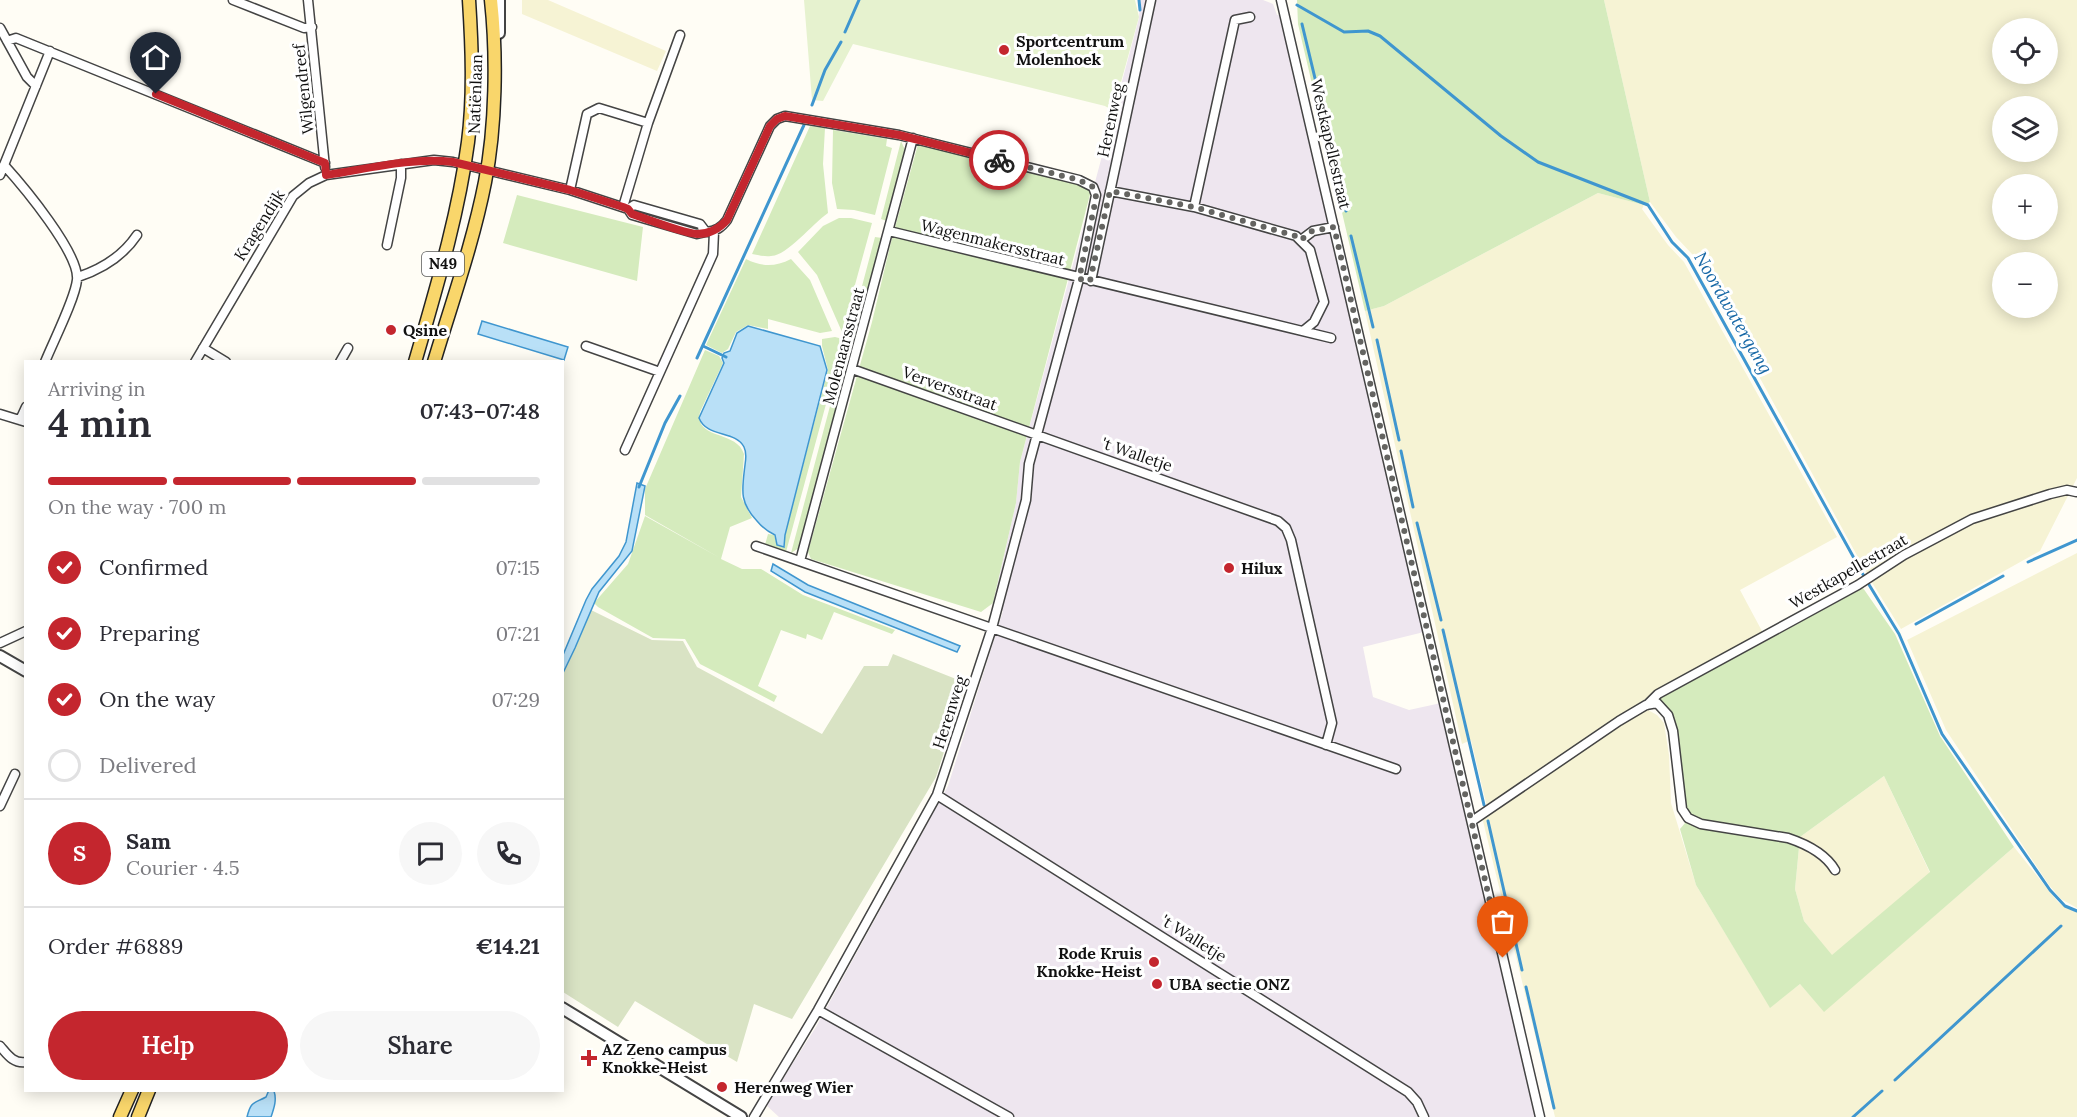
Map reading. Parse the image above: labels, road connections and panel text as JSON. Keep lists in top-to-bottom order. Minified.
{"streets":{"main road":["Natiënlaan","N49"],"street":["Wilgendreef","Herenweg","Westkapellestraat","Kragendijk","Wagenmakersstraat","Molenaarsstraat","Verversstraat","'t Walletje"]},"crossings":[["Wilgendreef","Kragendijk"],["Natiënlaan","Kragendijk"],["Herenweg","Wagenmakersstraat"],["Herenweg","Molenaarsstraat"],["Herenweg","Verversstraat"],["Herenweg","'t Walletje"],["Wagenmakersstraat","Molenaarsstraat"],["Molenaarsstraat","Verversstraat"],["Verversstraat","'t Walletje"]],"water":["Noordwatergang"],"places":{"other":["Sportcentrum Molenhoek","Qsine","Hilux","Rode Kruis Knokke-Heist","UBA sectie ONZ","Herenweg Wier"],"health":["AZ Zeno campus Knokke-Heist"]},"page":{"map_buttons":["+","−"],"heading":["4 min","Arriving in","07:43–07:48"],"panel":["Sam","Courier · 4.5","Order #6889","€14.21"],"bar":"On the way · 700 m","list":[["Confirmed","07:15"],["Preparing","07:21"],["On the way","07:29"],"Delivered"],"round":"S","buttons":["Help","Share"]}}
